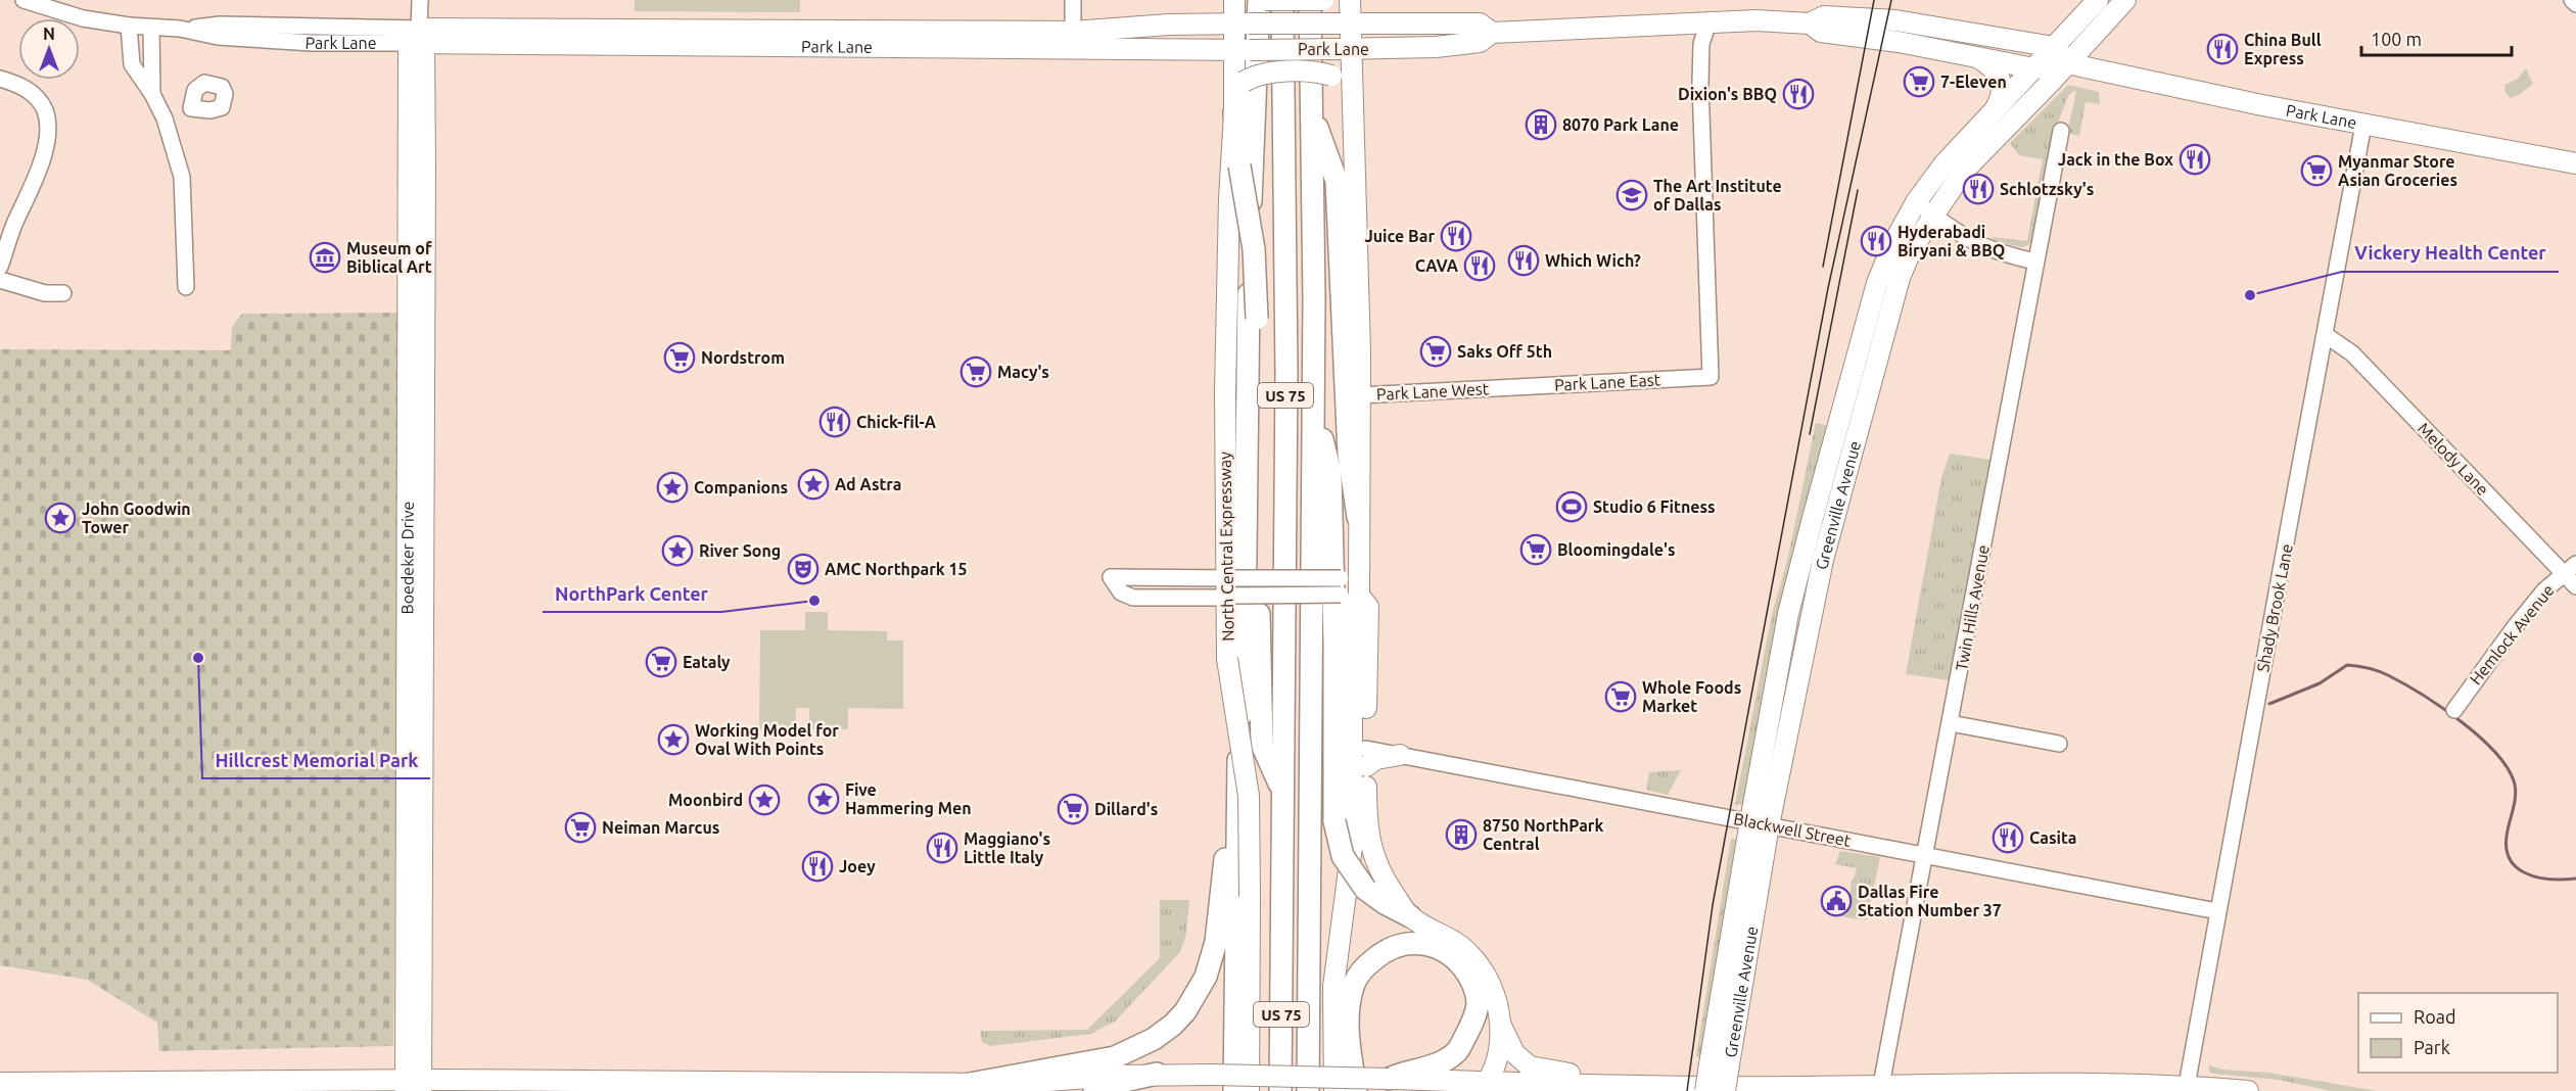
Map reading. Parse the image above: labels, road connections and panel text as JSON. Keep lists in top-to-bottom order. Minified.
{"streets":{"highway":["US 75"],"main road":["Park Lane","Greenville Avenue","North Central Expressway","Boedeker Drive"],"street":["Park Lane East","Park Lane West","Melody Lane","Twin Hills Avenue","Shady Brook Lane","Hemlock Avenue","Blackwell Street"]},"crossings":[["Park Lane","Park Lane East"],["Park Lane","Greenville Avenue"],["Park Lane","North Central Expressway"],["Park Lane","Boedeker Drive"],["Park Lane","Shady Brook Lane"],["Park Lane East","Park Lane West"],["Melody Lane","Shady Brook Lane"],["Melody Lane","Hemlock Avenue"],["Greenville Avenue","Blackwell Street"],["Twin Hills Avenue","Blackwell Street"],["Shady Brook Lane","Blackwell Street"]],"places":{"restaurant":["China Bull Express","Dixion's BBQ","Jack in the Box","Schlotzsky's","Juice Bar","Hyderabadi Biryani & BBQ","Which Wich?","CAVA","Chick-fil-A","Casita","Maggiano's Little Italy","Joey"],"supermarket":["7-Eleven","Myanmar Store Asian Groceries","Saks Off 5th","Nordstrom","Macy's","Bloomingdale's","Eataly","Whole Foods Market","Dillard's","Neiman Marcus"],"building":["8070 Park Lane","8750 NorthPark Central"],"school or university":["The Art Institute of Dallas"],"museum":["Museum of Biblical Art"],"other":["Vickery Health Center","NorthPark Center","Hillcrest Memorial Park"],"place":["Ad Astra","Companions","John Goodwin Tower","River Song","Working Model for Oval With Points","Five Hammering Men","Moonbird"],"sports":["Studio 6 Fitness"],"theatre":["AMC Northpark 15"],"public building":["Dallas Fire Station Number 37"]},"legend":["Road","Park"],"scale_bar":"100 m","north":"top"}
